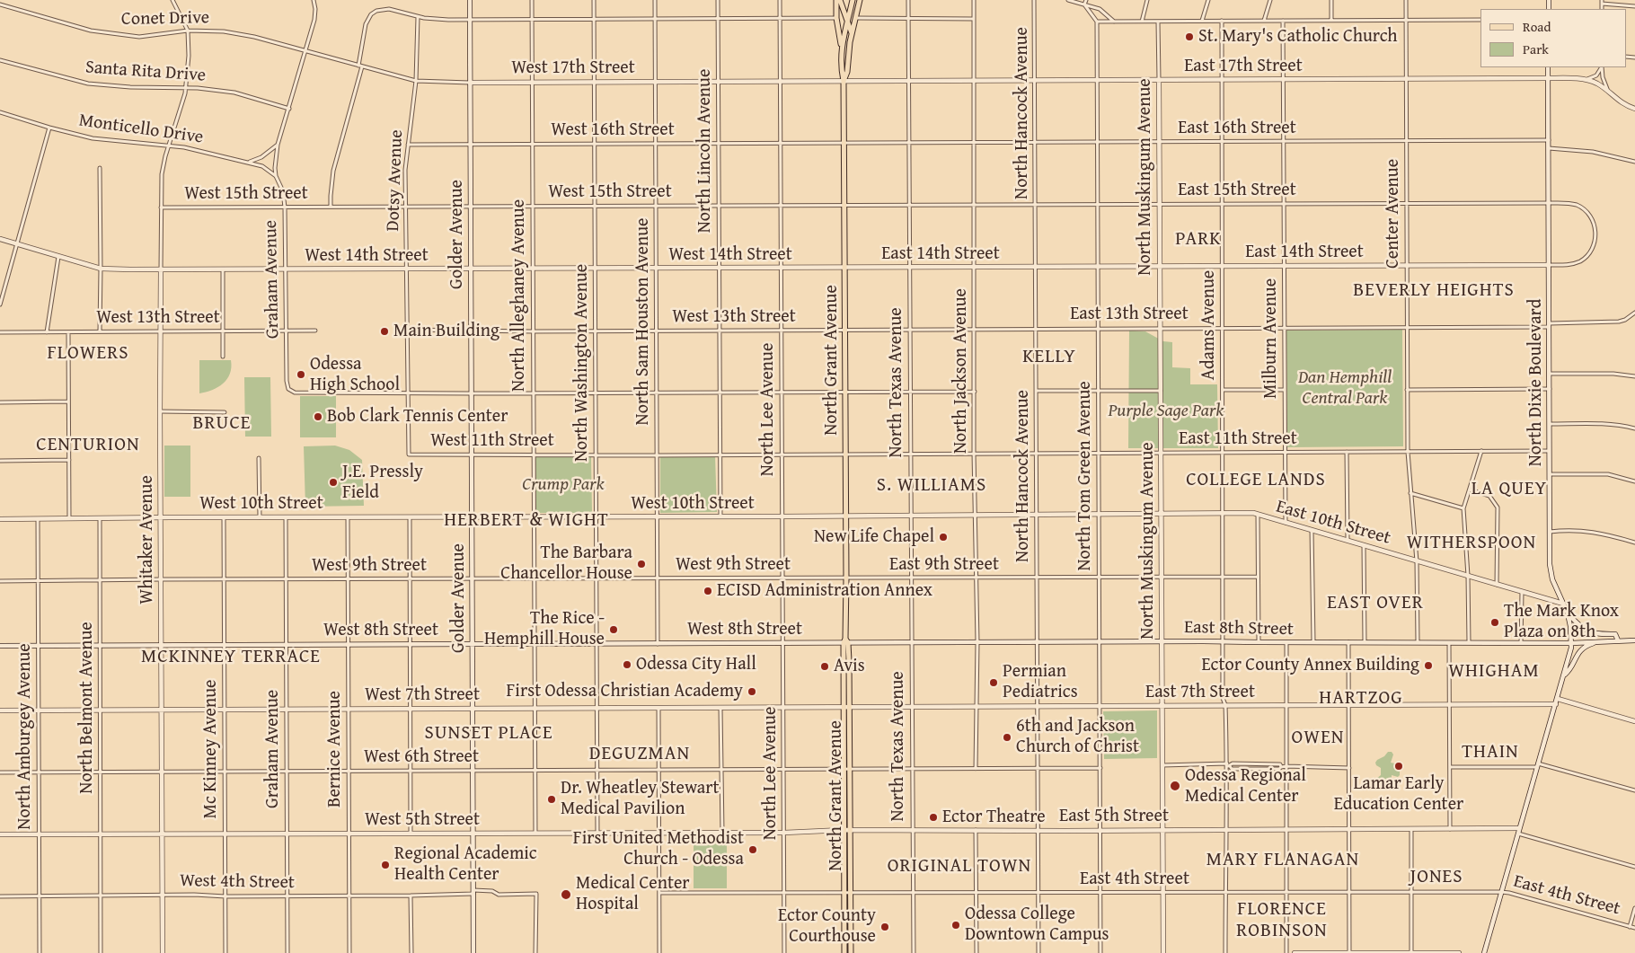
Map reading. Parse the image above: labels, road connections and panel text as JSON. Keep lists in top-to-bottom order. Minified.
{"streets":{"main road":["North Grant Avenue"],"street":["Conet Drive","East 17th Street","West 17th Street","Santa Rita Drive","North Hancock Avenue","East 16th Street","Monticello Drive","West 16th Street","North Lincoln Avenue","North Muskingum Avenue","Dotsy Avenue","East 15th Street","West 15th Street","Center Avenue","Golder Avenue","East 14th Street","West 14th Street","Graham Avenue","North Alleghaney Avenue","East 13th Street","West 13th Street","North Sam Houston Avenue","Adams Avenue","Milburn Avenue","North Washington Avenue","North Jackson Avenue","North Texas Avenue","North Dixie Boulevard","North Lee Avenue","East 11th Street","West 11th Street","North Tom Green Avenue","West 10th Street","East 10th Street","Whitaker Avenue","West 9th Street","East 9th Street","East 8th Street","West 8th Street","East 7th Street","West 7th Street","North Belmont Avenue","North Amburgey Avenue","Mc Kinney Avenue","Bernice Avenue","West 6th Street","East 5th Street","West 5th Street","East 4th Street","West 4th Street"]},"crossings":[["Conet Drive","West 17th Street"],["Conet Drive","Graham Avenue"],["Conet Drive","Whitaker Avenue"],["East 17th Street","West 17th Street"],["East 17th Street","North Hancock Avenue"],["East 17th Street","North Muskingum Avenue"],["East 17th Street","Center Avenue"],["East 17th Street","Adams Avenue"],["East 17th Street","Milburn Avenue"],["East 17th Street","North Grant Avenue"],["East 17th Street","North Jackson Avenue"],["East 17th Street","North Texas Avenue"],["East 17th Street","North Dixie Boulevard"],["East 17th Street","North Tom Green Avenue"],["West 17th Street","North Lincoln Avenue"],["West 17th Street","Dotsy Avenue"],["West 17th Street","Golder Avenue"],["West 17th Street","Graham Avenue"],["West 17th Street","North Alleghaney Avenue"],["West 17th Street","North Sam Houston Avenue"],["West 17th Street","North Grant Avenue"],["West 17th Street","North Washington Avenue"],["West 17th Street","North Lee Avenue"],["Santa Rita Drive","Graham Avenue"],["Santa Rita Drive","Whitaker Avenue"],["North Hancock Avenue","East 16th Street"],["North Hancock Avenue","East 15th Street"],["North Hancock Avenue","East 14th Street"],["North Hancock Avenue","East 13th Street"],["North Hancock Avenue","East 11th Street"],["North Hancock Avenue","East 10th Street"],["North Hancock Avenue","East 9th Street"],["North Hancock Avenue","East 8th Street"],["North Hancock Avenue","East 7th Street"],["North Hancock Avenue","West 6th Street"],["North Hancock Avenue","East 5th Street"],["North Hancock Avenue","East 4th Street"],["East 16th Street","West 16th Street"],["East 16th Street","North Muskingum Avenue"],["East 16th Street","Center Avenue"],["East 16th Street","Adams Avenue"],["East 16th Street","Milburn Avenue"],["East 16th Street","North Grant Avenue"],["East 16th Street","North Jackson Avenue"],["East 16th Street","North Texas Avenue"],["East 16th Street","North Dixie Boulevard"],["East 16th Street","North Tom Green Avenue"],["Monticello Drive","Graham Avenue"],["Monticello Drive","Whitaker Avenue"],["West 16th Street","North Lincoln Avenue"],["West 16th Street","Dotsy Avenue"],["West 16th Street","Golder Avenue"],["West 16th Street","North Alleghaney Avenue"],["West 16th Street","North Sam Houston Avenue"],["West 16th Street","North Grant Avenue"],["West 16th Street","North Washington Avenue"],["West 16th Street","North Lee Avenue"],["North Lincoln Avenue","West 15th Street"],["North Lincoln Avenue","West 14th Street"],["North Lincoln Avenue","West 13th Street"],["North Lincoln Avenue","West 11th Street"],["North Lincoln Avenue","West 10th Street"],["North Muskingum Avenue","East 15th Street"],["North Muskingum Avenue","East 14th Street"],["North Muskingum Avenue","East 13th Street"],["North Muskingum Avenue","East 11th Street"],["North Muskingum Avenue","East 10th Street"],["North Muskingum Avenue","East 9th Street"],["North Muskingum Avenue","East 8th Street"],["North Muskingum Avenue","East 7th Street"],["North Muskingum Avenue","East 5th Street"],["North Muskingum Avenue","East 4th Street"],["Dotsy Avenue","West 15th Street"],["Dotsy Avenue","West 14th Street"],["Dotsy Avenue","Graham Avenue"],["Dotsy Avenue","West 13th Street"],["Dotsy Avenue","West 11th Street"],["East 15th Street","West 15th Street"],["East 15th Street","Center Avenue"],["East 15th Street","East 14th Street"],["East 15th Street","Adams Avenue"],["East 15th Street","Milburn Avenue"],["East 15th Street","North Grant Avenue"],["East 15th Street","North Jackson Avenue"],["East 15th Street","North Texas Avenue"],["East 15th Street","North Dixie Boulevard"],["East 15th Street","North Tom Green Avenue"],["West 15th Street","Golder Avenue"],["West 15th Street","Graham Avenue"],["West 15th Street","North Alleghaney Avenue"],["West 15th Street","North Sam Houston Avenue"],["West 15th Street","North Grant Avenue"],["West 15th Street","North Washington Avenue"],["West 15th Street","North Lee Avenue"],["West 15th Street","Whitaker Avenue"],["Center Avenue","East 14th Street"],["Center Avenue","East 13th Street"],["Center Avenue","East 11th Street"],["Center Avenue","East 10th Street"],["Center Avenue","East 8th Street"],["Golder Avenue","West 14th Street"],["Golder Avenue","West 13th Street"],["Golder Avenue","West 11th Street"],["Golder Avenue","West 10th Street"],["Golder Avenue","West 9th Street"],["Golder Avenue","West 8th Street"],["Golder Avenue","West 7th Street"],["Golder Avenue","West 6th Street"],["Golder Avenue","West 5th Street"],["Golder Avenue","West 4th Street"],["East 14th Street","West 14th Street"],["East 14th Street","Adams Avenue"],["East 14th Street","Milburn Avenue"],["East 14th Street","North Grant Avenue"],["East 14th Street","North Jackson Avenue"],["East 14th Street","North Texas Avenue"],["East 14th Street","North Dixie Boulevard"],["East 14th Street","North Tom Green Avenue"],["West 14th Street","Graham Avenue"],["West 14th Street","North Alleghaney Avenue"],["West 14th Street","North Sam Houston Avenue"],["West 14th Street","North Grant Avenue"],["West 14th Street","North Washington Avenue"],["West 14th Street","North Lee Avenue"],["West 14th Street","Whitaker Avenue"],["Graham Avenue","West 13th Street"],["Graham Avenue","West 10th Street"],["Graham Avenue","West 9th Street"],["Graham Avenue","West 8th Street"],["Graham Avenue","West 7th Street"],["Graham Avenue","West 6th Street"],["Graham Avenue","West 5th Street"],["Graham Avenue","West 4th Street"],["North Alleghaney Avenue","West 13th Street"],["North Alleghaney Avenue","West 11th Street"],["North Alleghaney Avenue","West 10th Street"],["North Alleghaney Avenue","West 9th Street"],["North Alleghaney Avenue","West 8th Street"],["North Alleghaney Avenue","West 7th Street"],["North Alleghaney Avenue","West 6th Street"],["North Alleghaney Avenue","West 5th Street"],["East 13th Street","West 13th Street"],["East 13th Street","Adams Avenue"],["East 13th Street","Milburn Avenue"],["East 13th Street","North Grant Avenue"],["East 13th Street","North Jackson Avenue"],["East 13th Street","North Texas Avenue"],["East 13th Street","North Dixie Boulevard"],["East 13th Street","North Tom Green Avenue"],["West 13th Street","North Sam Houston Avenue"],["West 13th Street","North Grant Avenue"],["West 13th Street","North Washington Avenue"],["West 13th Street","North Lee Avenue"],["West 13th Street","Whitaker Avenue"],["North Sam Houston Avenue","West 11th Street"],["North Sam Houston Avenue","West 10th Street"],["North Sam Houston Avenue","West 9th Street"],["North Sam Houston Avenue","West 8th Street"],["Adams Avenue","East 11th Street"],["Adams Avenue","East 10th Street"],["Adams Avenue","East 9th Street"],["Adams Avenue","East 8th Street"],["Adams Avenue","East 7th Street"],["Adams Avenue","East 5th Street"],["Adams Avenue","East 4th Street"],["Milburn Avenue","East 11th Street"],["Milburn Avenue","East 10th Street"],["North Grant Avenue","East 11th Street"],["North Grant Avenue","West 11th Street"],["North Grant Avenue","West 10th Street"],["North Grant Avenue","East 10th Street"],["North Grant Avenue","West 9th Street"],["North Grant Avenue","East 9th Street"],["North Grant Avenue","East 8th Street"],["North Grant Avenue","West 8th Street"],["North Grant Avenue","East 7th Street"],["North Grant Avenue","West 7th Street"],["North Grant Avenue","West 6th Street"],["North Grant Avenue","East 5th Street"],["North Grant Avenue","West 5th Street"],["North Grant Avenue","East 4th Street"],["North Washington Avenue","West 11th Street"],["North Washington Avenue","West 10th Street"],["North Washington Avenue","West 9th Street"],["North Washington Avenue","West 8th Street"],["North Washington Avenue","West 7th Street"],["North Washington Avenue","West 6th Street"],["North Washington Avenue","West 5th Street"],["North Jackson Avenue","East 11th Street"],["North Jackson Avenue","East 10th Street"],["North Jackson Avenue","East 9th Street"],["North Jackson Avenue","East 8th Street"],["North Jackson Avenue","East 7th Street"],["North Jackson Avenue","West 6th Street"],["North Texas Avenue","East 11th Street"],["North Texas Avenue","East 10th Street"],["North Texas Avenue","East 9th Street"],["North Texas Avenue","East 8th Street"],["North Texas Avenue","East 7th Street"],["North Texas Avenue","West 6th Street"],["North Texas Avenue","East 5th Street"],["North Texas Avenue","East 4th Street"],["North Dixie Boulevard","East 11th Street"],["North Dixie Boulevard","East 10th Street"],["North Dixie Boulevard","East 8th Street"],["North Dixie Boulevard","East 7th Street"],["North Dixie Boulevard","East 5th Street"],["North Dixie Boulevard","East 4th Street"],["North Lee Avenue","West 11th Street"],["North Lee Avenue","West 10th Street"],["North Lee Avenue","West 9th Street"],["North Lee Avenue","West 8th Street"],["North Lee Avenue","West 7th Street"],["North Lee Avenue","West 6th Street"],["North Lee Avenue","West 5th Street"],["East 11th Street","West 11th Street"],["East 11th Street","North Tom Green Avenue"],["North Tom Green Avenue","East 10th Street"],["North Tom Green Avenue","East 9th Street"],["North Tom Green Avenue","East 8th Street"],["North Tom Green Avenue","East 7th Street"],["North Tom Green Avenue","West 6th Street"],["North Tom Green Avenue","East 5th Street"],["West 10th Street","East 10th Street"],["West 10th Street","Whitaker Avenue"],["West 10th Street","North Belmont Avenue"],["West 10th Street","North Amburgey Avenue"],["West 10th Street","Mc Kinney Avenue"],["West 10th Street","Bernice Avenue"],["Whitaker Avenue","West 9th Street"],["Whitaker Avenue","West 8th Street"],["Whitaker Avenue","West 7th Street"],["Whitaker Avenue","West 6th Street"],["Whitaker Avenue","West 5th Street"],["Whitaker Avenue","West 4th Street"],["West 9th Street","East 9th Street"],["West 9th Street","North Belmont Avenue"],["West 9th Street","North Amburgey Avenue"],["West 9th Street","Mc Kinney Avenue"],["West 9th Street","Bernice Avenue"],["East 8th Street","West 8th Street"],["West 8th Street","North Belmont Avenue"],["West 8th Street","North Amburgey Avenue"],["West 8th Street","Mc Kinney Avenue"],["West 8th Street","Bernice Avenue"],["East 7th Street","West 7th Street"],["West 7th Street","North Belmont Avenue"],["West 7th Street","North Amburgey Avenue"],["West 7th Street","Mc Kinney Avenue"],["West 7th Street","Bernice Avenue"],["North Belmont Avenue","West 6th Street"],["North Belmont Avenue","West 5th Street"],["North Belmont Avenue","West 4th Street"],["North Amburgey Avenue","West 6th Street"],["North Amburgey Avenue","West 5th Street"],["North Amburgey Avenue","West 4th Street"],["Mc Kinney Avenue","West 6th Street"],["Mc Kinney Avenue","West 5th Street"],["Mc Kinney Avenue","West 4th Street"],["Bernice Avenue","West 6th Street"],["Bernice Avenue","West 5th Street"],["Bernice Avenue","West 4th Street"],["East 5th Street","West 5th Street"]],"districts":["PARK","BEVERLY HEIGHTS","FLOWERS","KELLY","BRUCE","CENTURION","COLLEGE LANDS","S. WILLIAMS","LA QUEY","HERBERT & WIGHT","WITHERSPOON","EAST OVER","MCKINNEY TERRACE","WHIGHAM","HARTZOG","SUNSET PLACE","OWEN","THAIN","DEGUZMAN","MARY FLANAGAN","ORIGINAL TOWN","JONES","FLORENCE ROBINSON"],"parks":["Dan Hemphill Central Park","Purple Sage Park","Crump Park"],"places":["St. Mary's Catholic Church","Main Building","Odessa High School","Bob Clark Tennis Center","J.E. Pressly Field","New Life Chapel","The Barbara Chancellor House","ECISD Administration Annex","The Mark Knox Plaza on 8th","The Rice - Hemphill House","Odessa City Hall","Ector County Annex Building","Avis","Permian Pediatrics","First Odessa Christian Academy","6th and Jackson Church of Christ","Lamar Early Education Center","Odessa Regional Medical Center","Dr. Wheatley Stewart Medical Pavilion","Ector Theatre","First United Methodist Church - Odessa","Regional Academic Health Center","Medical Center Hospital","Odessa College Downtown Campus","Ector County Courthouse"],"legend":["Road","Park"]}
